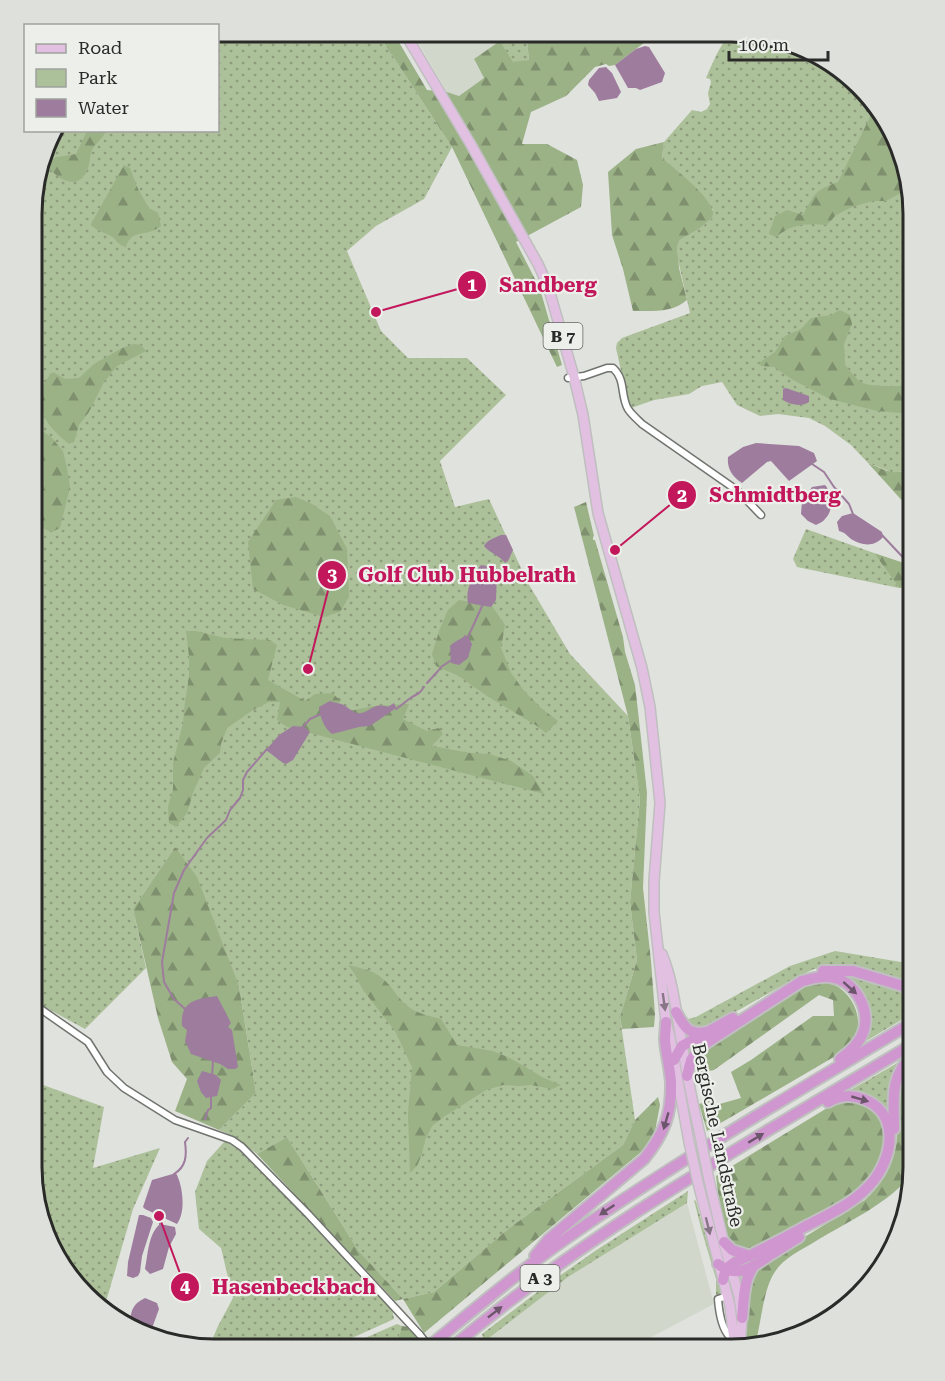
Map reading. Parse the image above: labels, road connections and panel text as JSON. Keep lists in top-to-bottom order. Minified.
{"streets":{"highway":["A 3"],"main road":["B 7","Bergische Landstraße"]},"places":["Sandberg","Schmidtberg","Golf Club Hubbelrath","Hasenbeckbach"],"legend":["Road","Park","Water"],"scale_bar":"100 m"}
